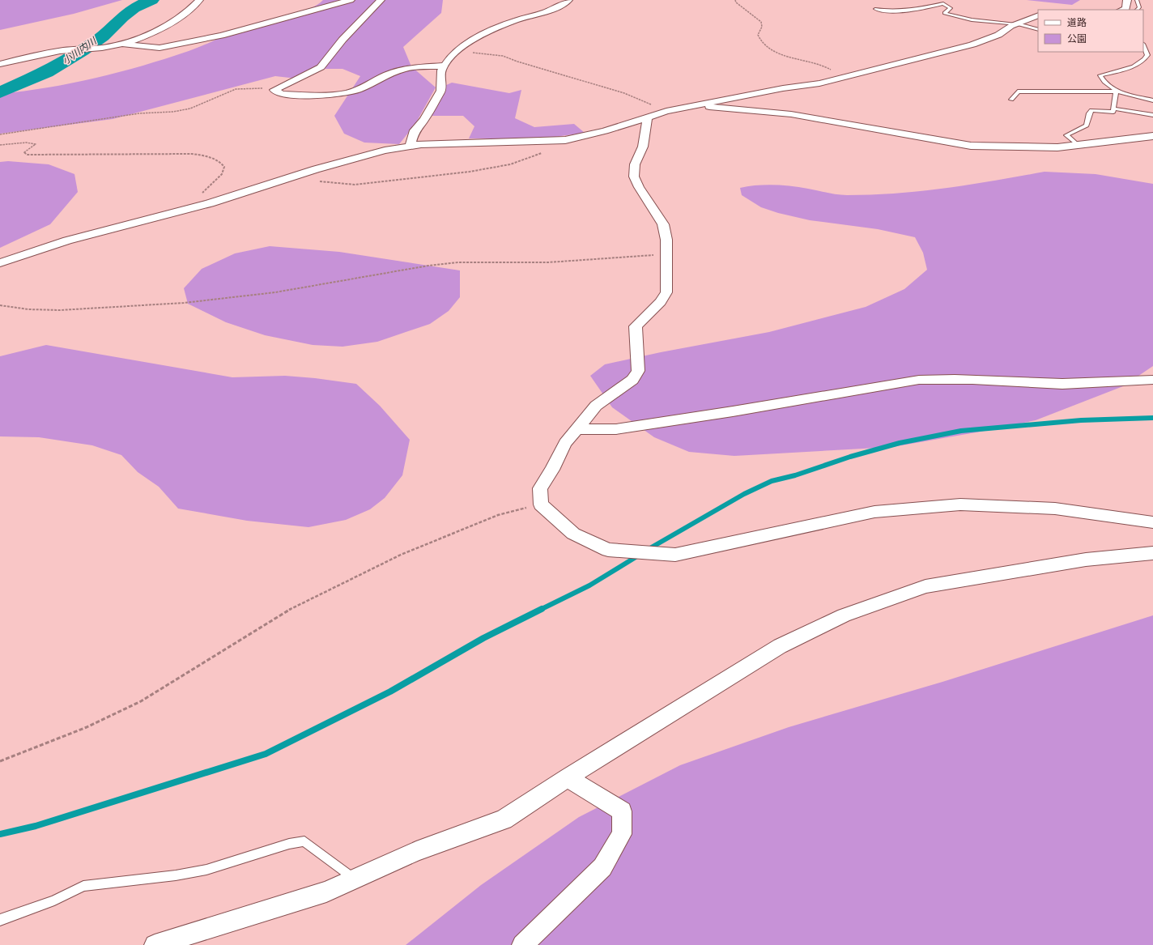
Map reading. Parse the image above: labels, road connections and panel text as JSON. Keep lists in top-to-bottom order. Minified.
{"water":["小川内川"],"legend":["道路","公園"]}
